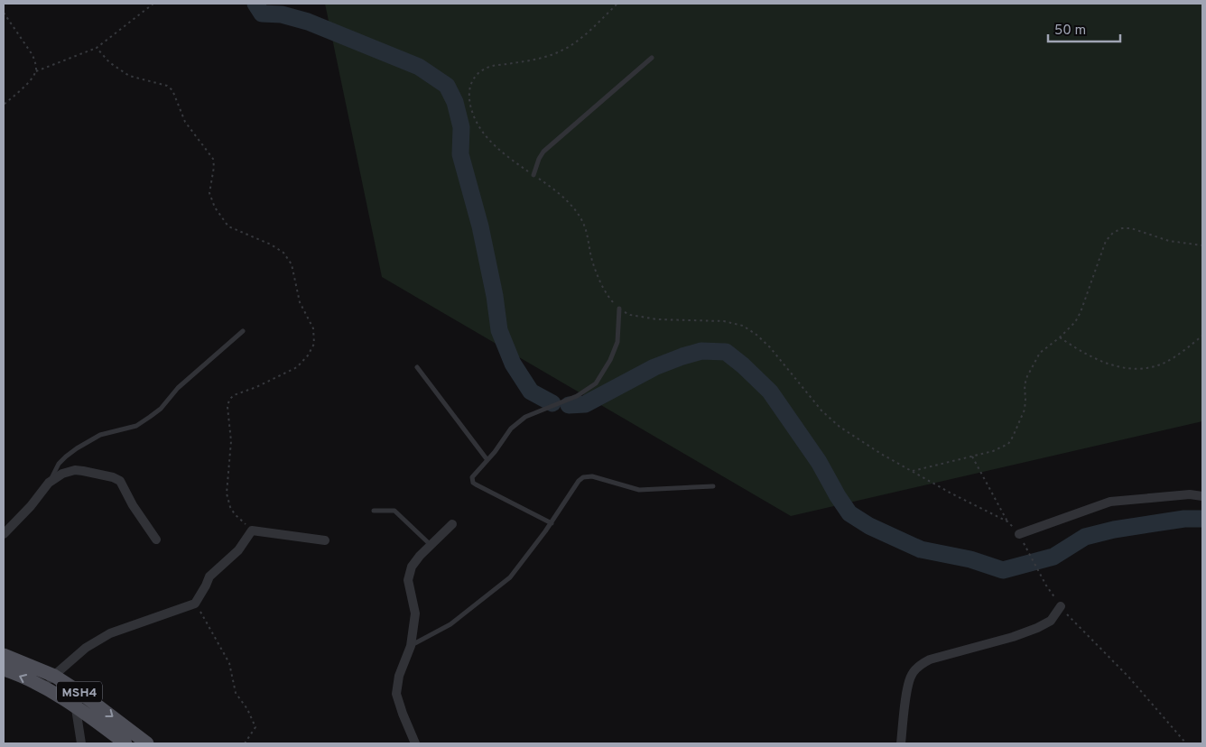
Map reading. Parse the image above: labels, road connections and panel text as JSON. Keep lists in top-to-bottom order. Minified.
{"streets":{"main road":["MSH4"]},"scale_bar":"50 m"}
